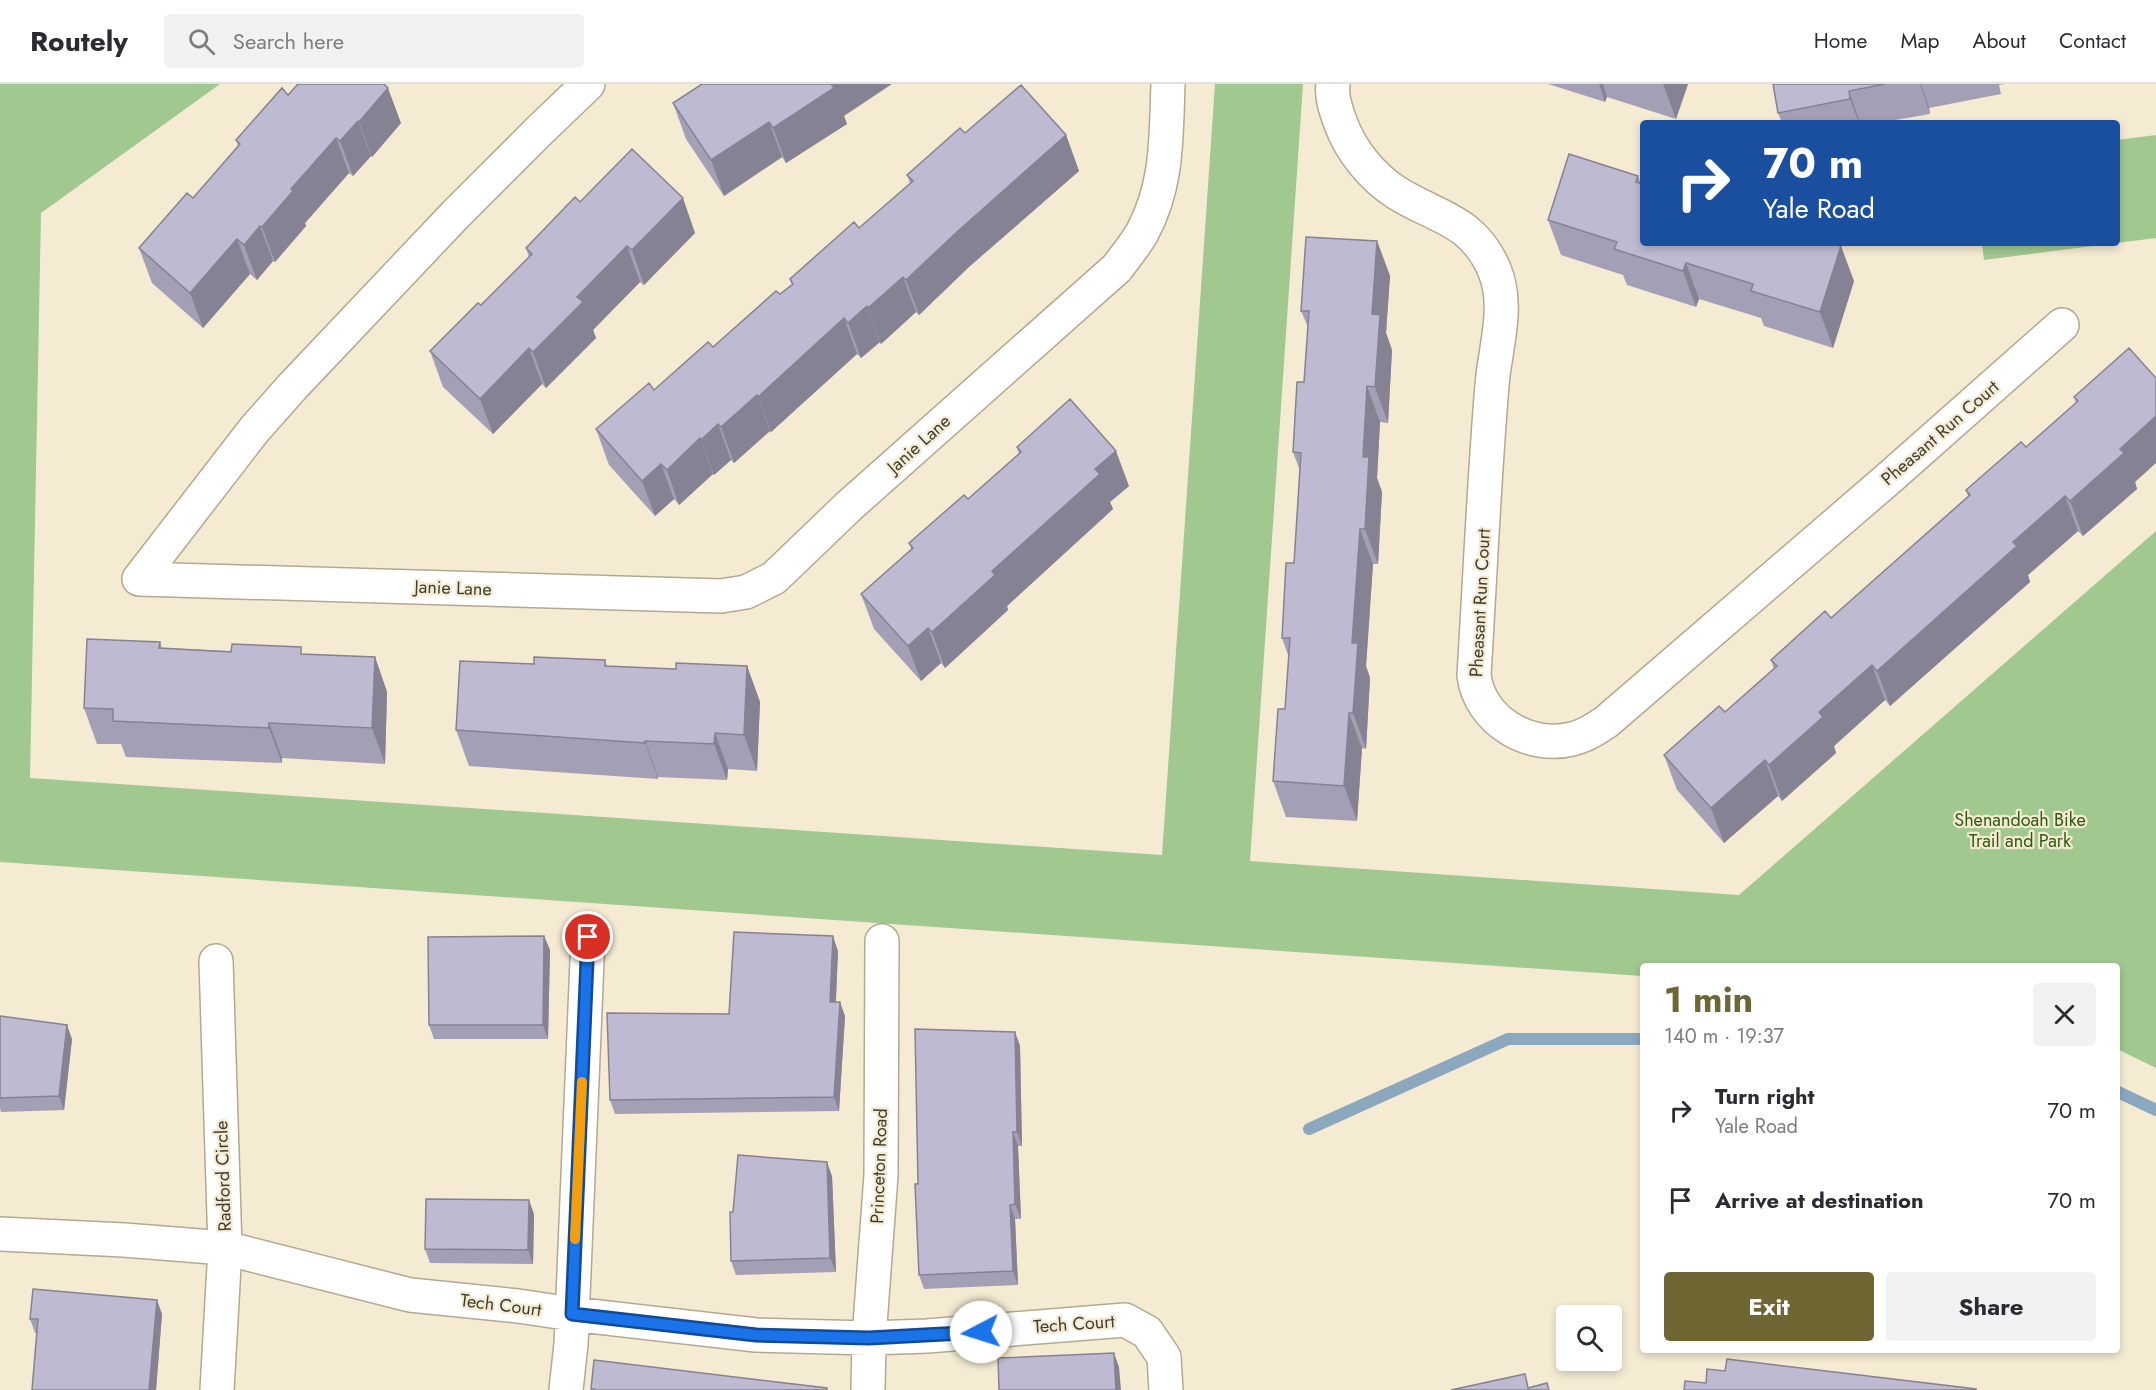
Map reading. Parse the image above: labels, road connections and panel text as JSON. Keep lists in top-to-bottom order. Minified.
{"streets":{"street":["Pheasant Run Court","Janie Lane","Princeton Road","Radford Circle","Tech Court"]},"crossings":[["Princeton Road","Tech Court"],["Radford Circle","Tech Court"]],"parks":["Shenandoah Bike Trail and Park"],"page":{"header":"Routely","search":"Search here","nav":["Home","Map","About","Contact"],"turn":["70 m","Yale Road"],"heading":["1 min","140 m · 19:37"],"list":[{"name":"Turn right","note":"Yale Road","value":"70 m"},{"name":"Arrive at destination","value":"70 m"}],"buttons":["Exit","Share"]}}
